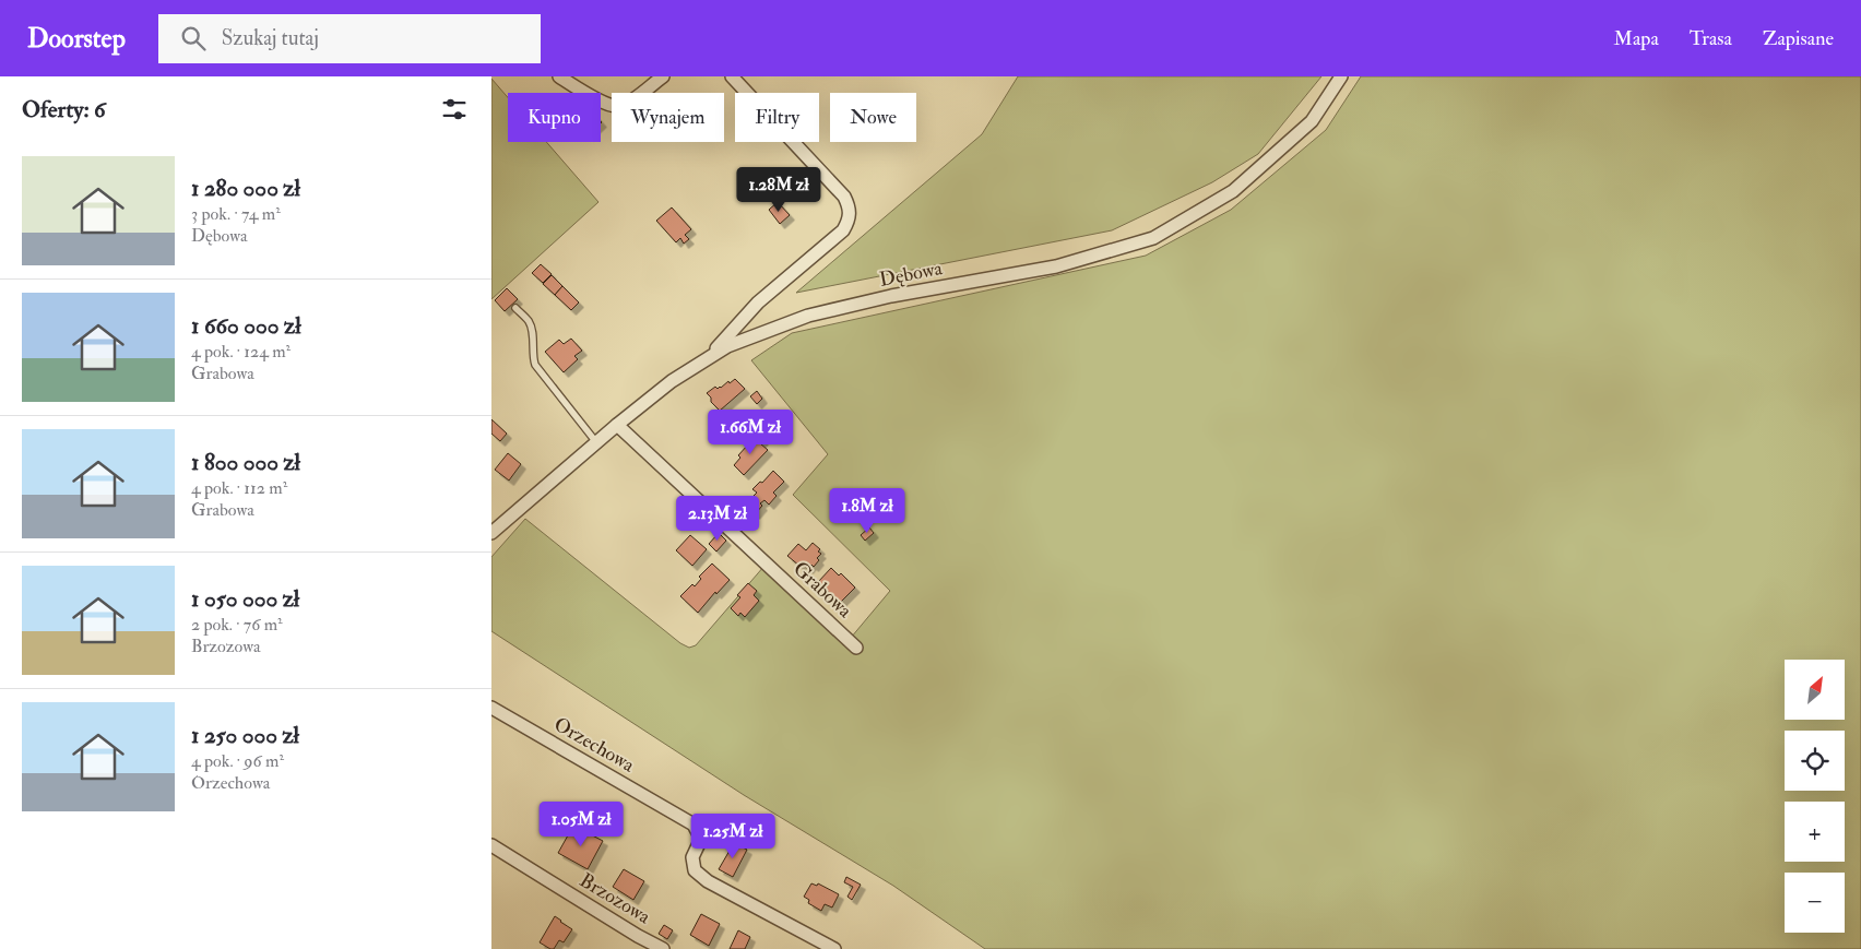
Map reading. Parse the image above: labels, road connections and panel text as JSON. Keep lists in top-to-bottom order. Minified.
{"streets":{"street":["Dębowa","Grabowa","Orzechowa","Brzozowa"]},"crossings":[["Dębowa","Grabowa"]],"north":"top right","page":{"header":"Doorstep","search":"Szukaj tutaj","nav":["Mapa","Trasa","Zapisane"],"heading":"Oferty: 6","chip":["Kupno","Wynajem","Filtry","Nowe"],"list":[{"name":"1 280 000 zł","note":"3 pok. · 74 m² · Dębowa"},{"name":"1 660 000 zł","note":"4 pok. · 124 m² · Grabowa"},{"name":"1 800 000 zł","note":"4 pok. · 112 m² · Grabowa"},{"name":"1 050 000 zł","note":"2 pok. · 76 m² · Brzozowa"},{"name":"1 250 000 zł","note":"4 pok. · 96 m² · Orzechowa"}],"price":["1.28M zł","1.66M zł","1.8M zł","2.13M zł","1.05M zł","1.25M zł"],"map_buttons":["+","−"]}}
